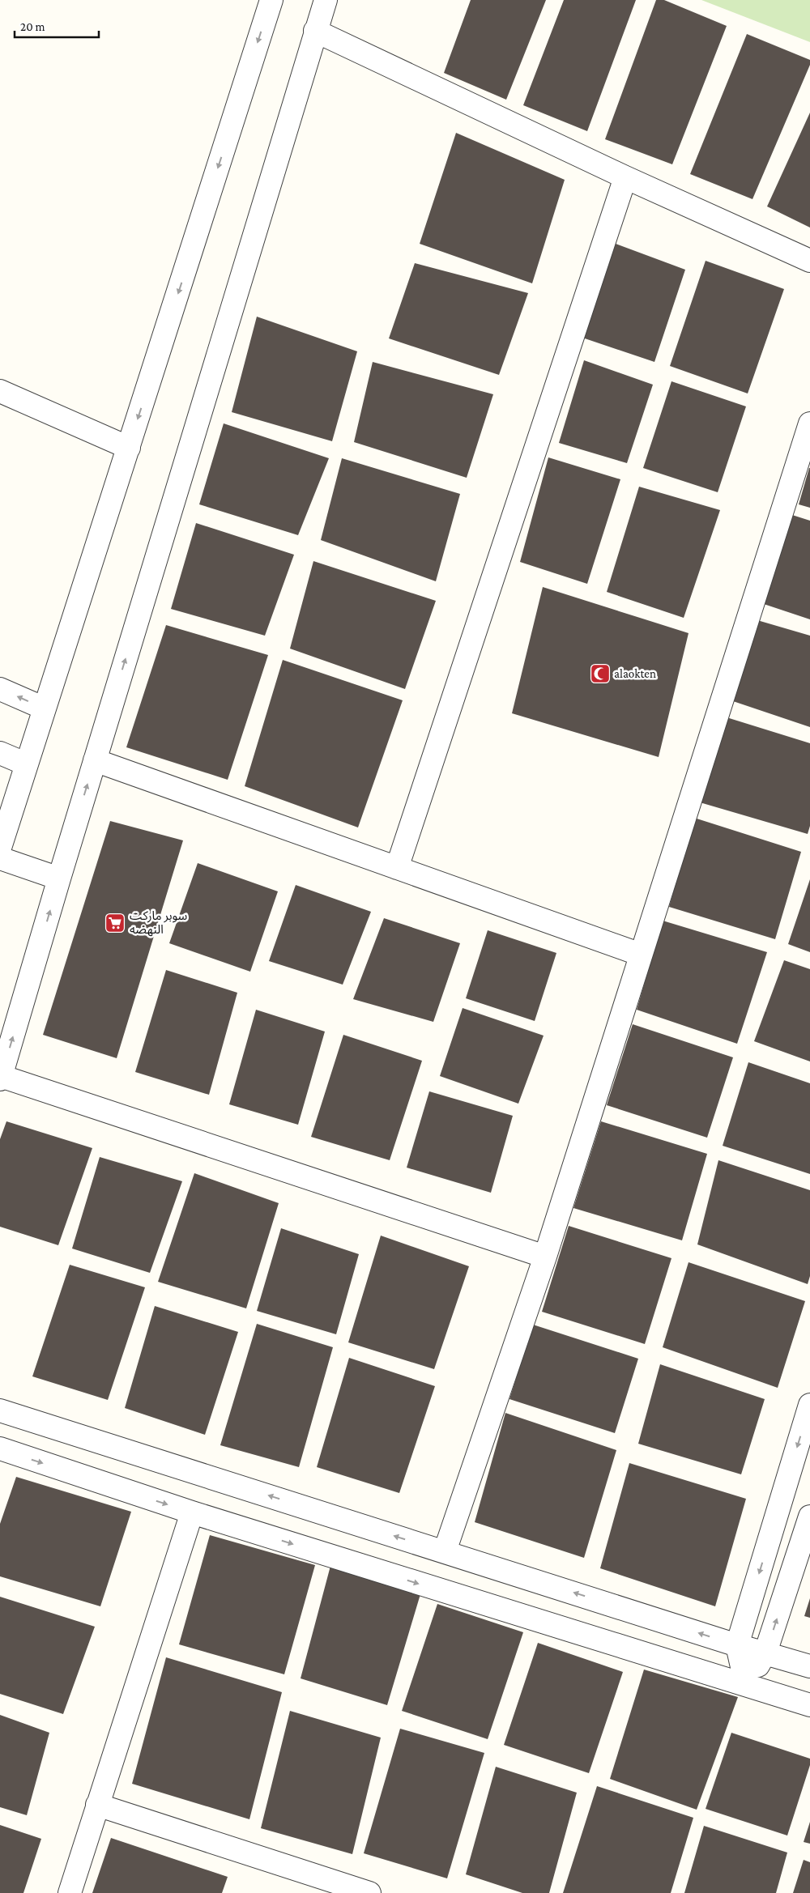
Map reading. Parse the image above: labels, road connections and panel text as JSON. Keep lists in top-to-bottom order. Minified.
{"places":{"mosque":["alaokten"],"supermarket":["سوبر ماركت النهضه"]},"scale_bar":"20 m"}
